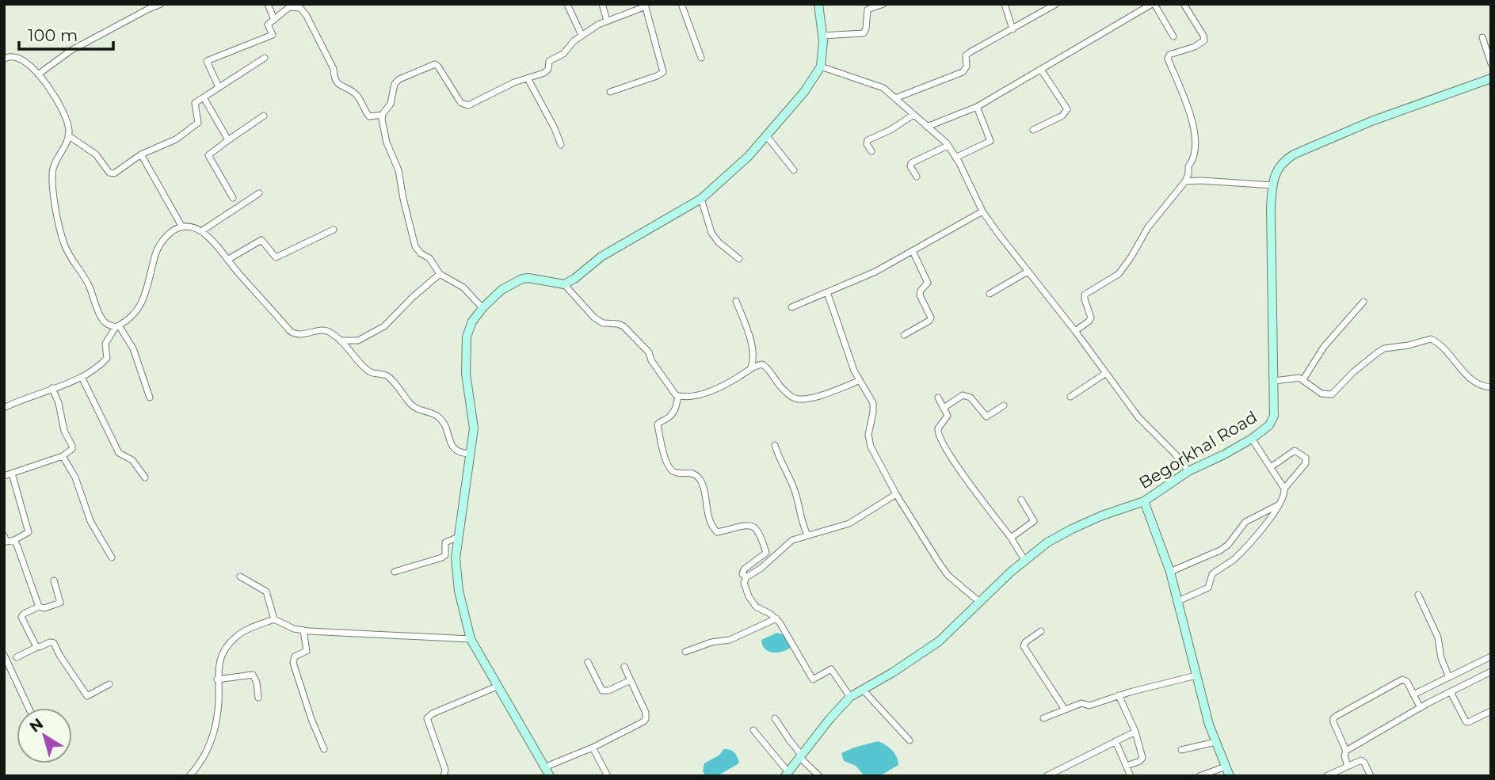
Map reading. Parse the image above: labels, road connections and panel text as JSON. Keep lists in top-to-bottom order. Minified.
{"streets":{"street":["Begorkhal Road"]},"scale_bar":"100 m","north":"top left"}
